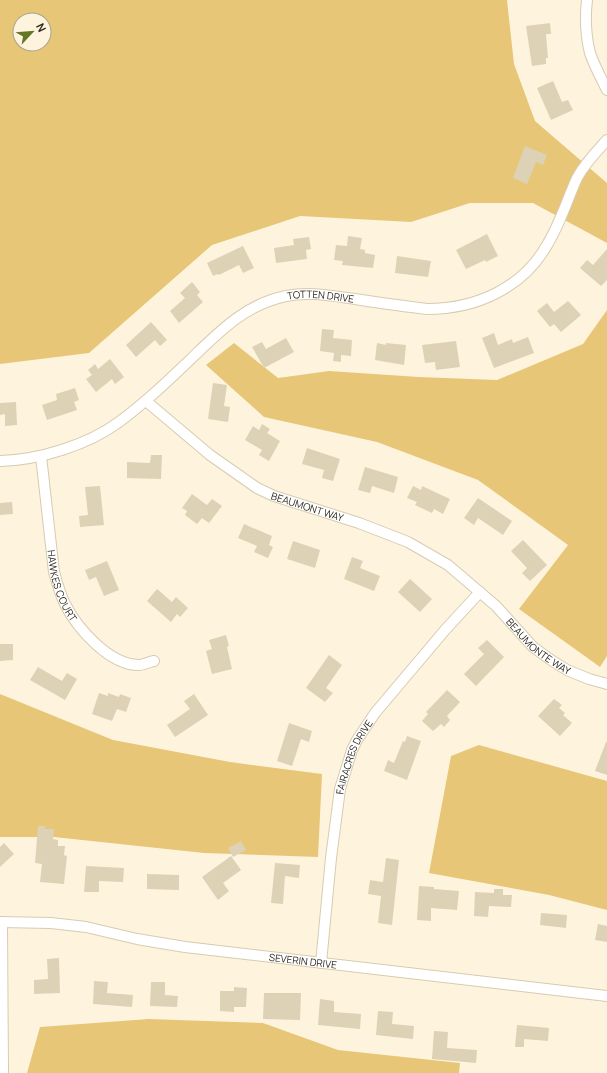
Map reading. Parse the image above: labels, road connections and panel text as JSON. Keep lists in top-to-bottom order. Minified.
{"streets":{"street":["TOTTEN DRIVE","BEAUMONT WAY","HAWKES COURT","BEAUMONTE WAY","FAIRACRES DRIVE","SEVERIN DRIVE"]},"crossings":[["TOTTEN DRIVE","BEAUMONT WAY"],["TOTTEN DRIVE","HAWKES COURT"],["BEAUMONT WAY","BEAUMONTE WAY"],["BEAUMONT WAY","FAIRACRES DRIVE"],["BEAUMONTE WAY","FAIRACRES DRIVE"],["FAIRACRES DRIVE","SEVERIN DRIVE"]],"north":"top right"}
